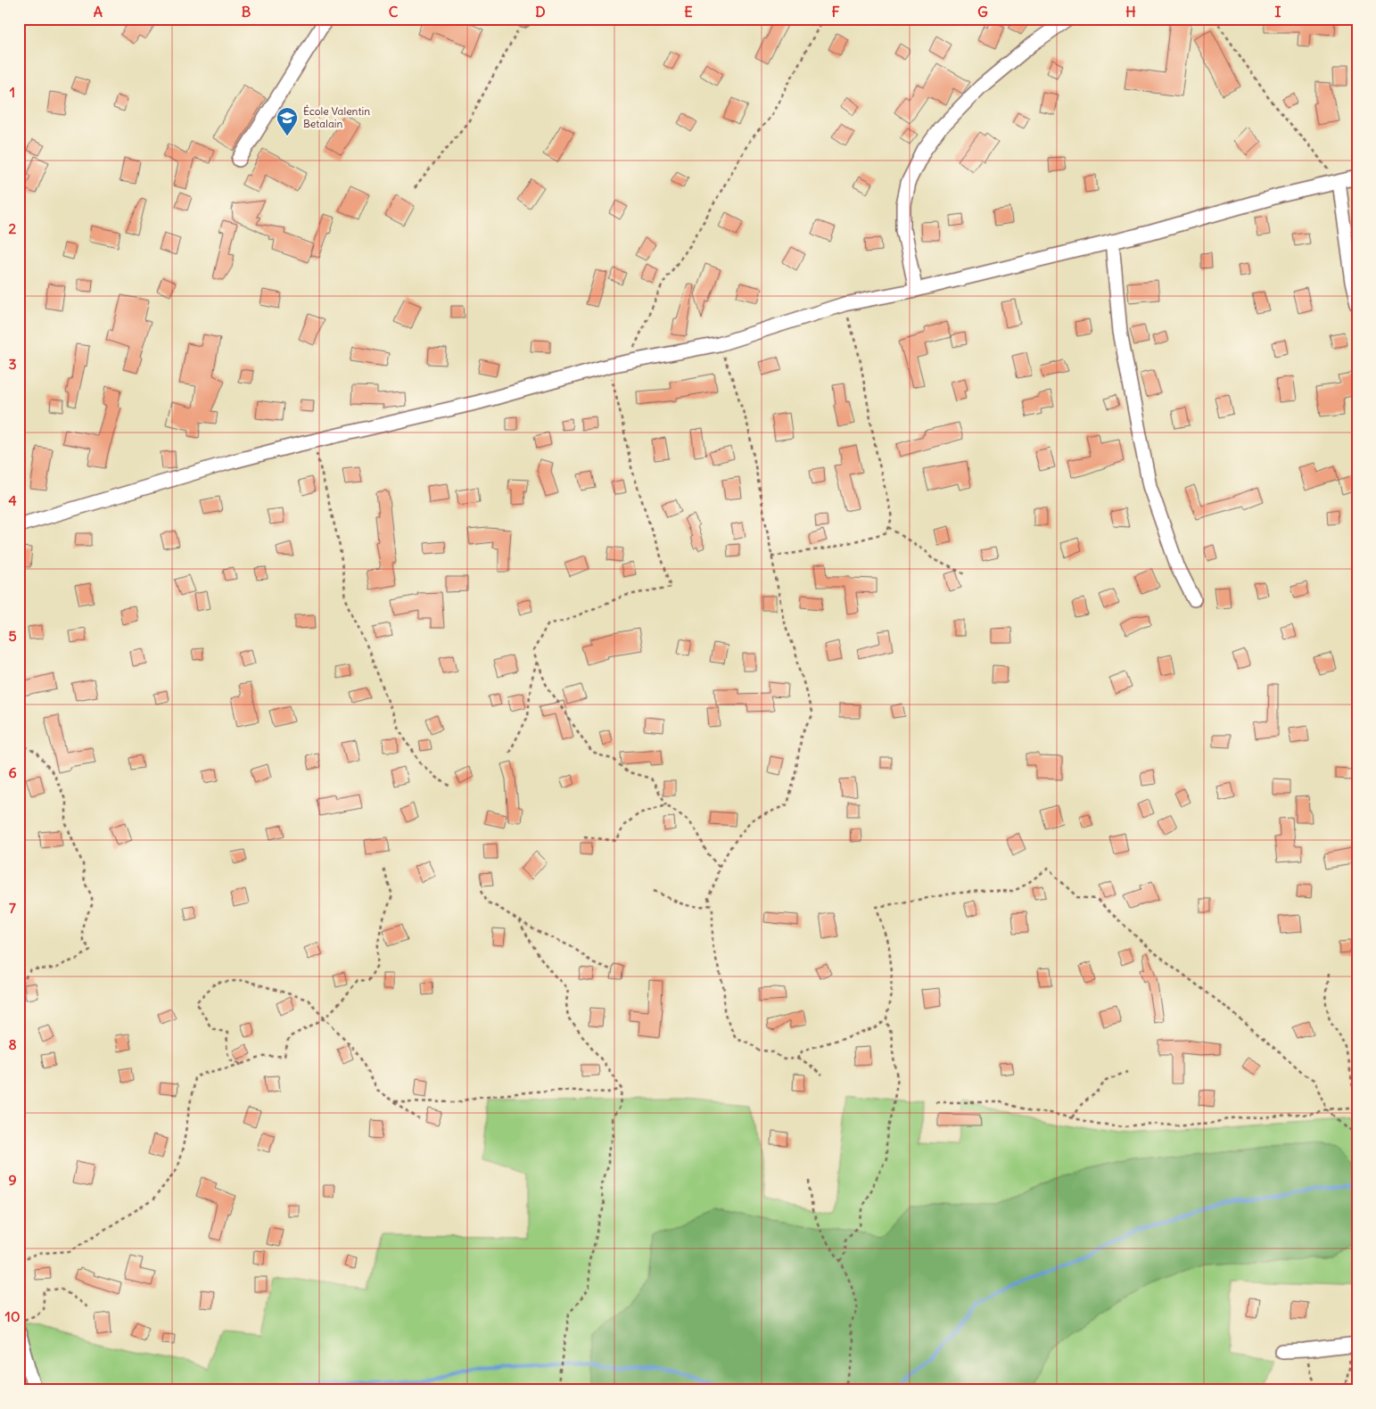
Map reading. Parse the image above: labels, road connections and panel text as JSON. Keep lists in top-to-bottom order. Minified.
{"places":{"school or university":["École Valentin Betalain"]},"grid":{"columns":["A","B","C","D","E","F","G","H","I"],"rows":["1","2","3","4","5","6","7","8","9","10"]}}
